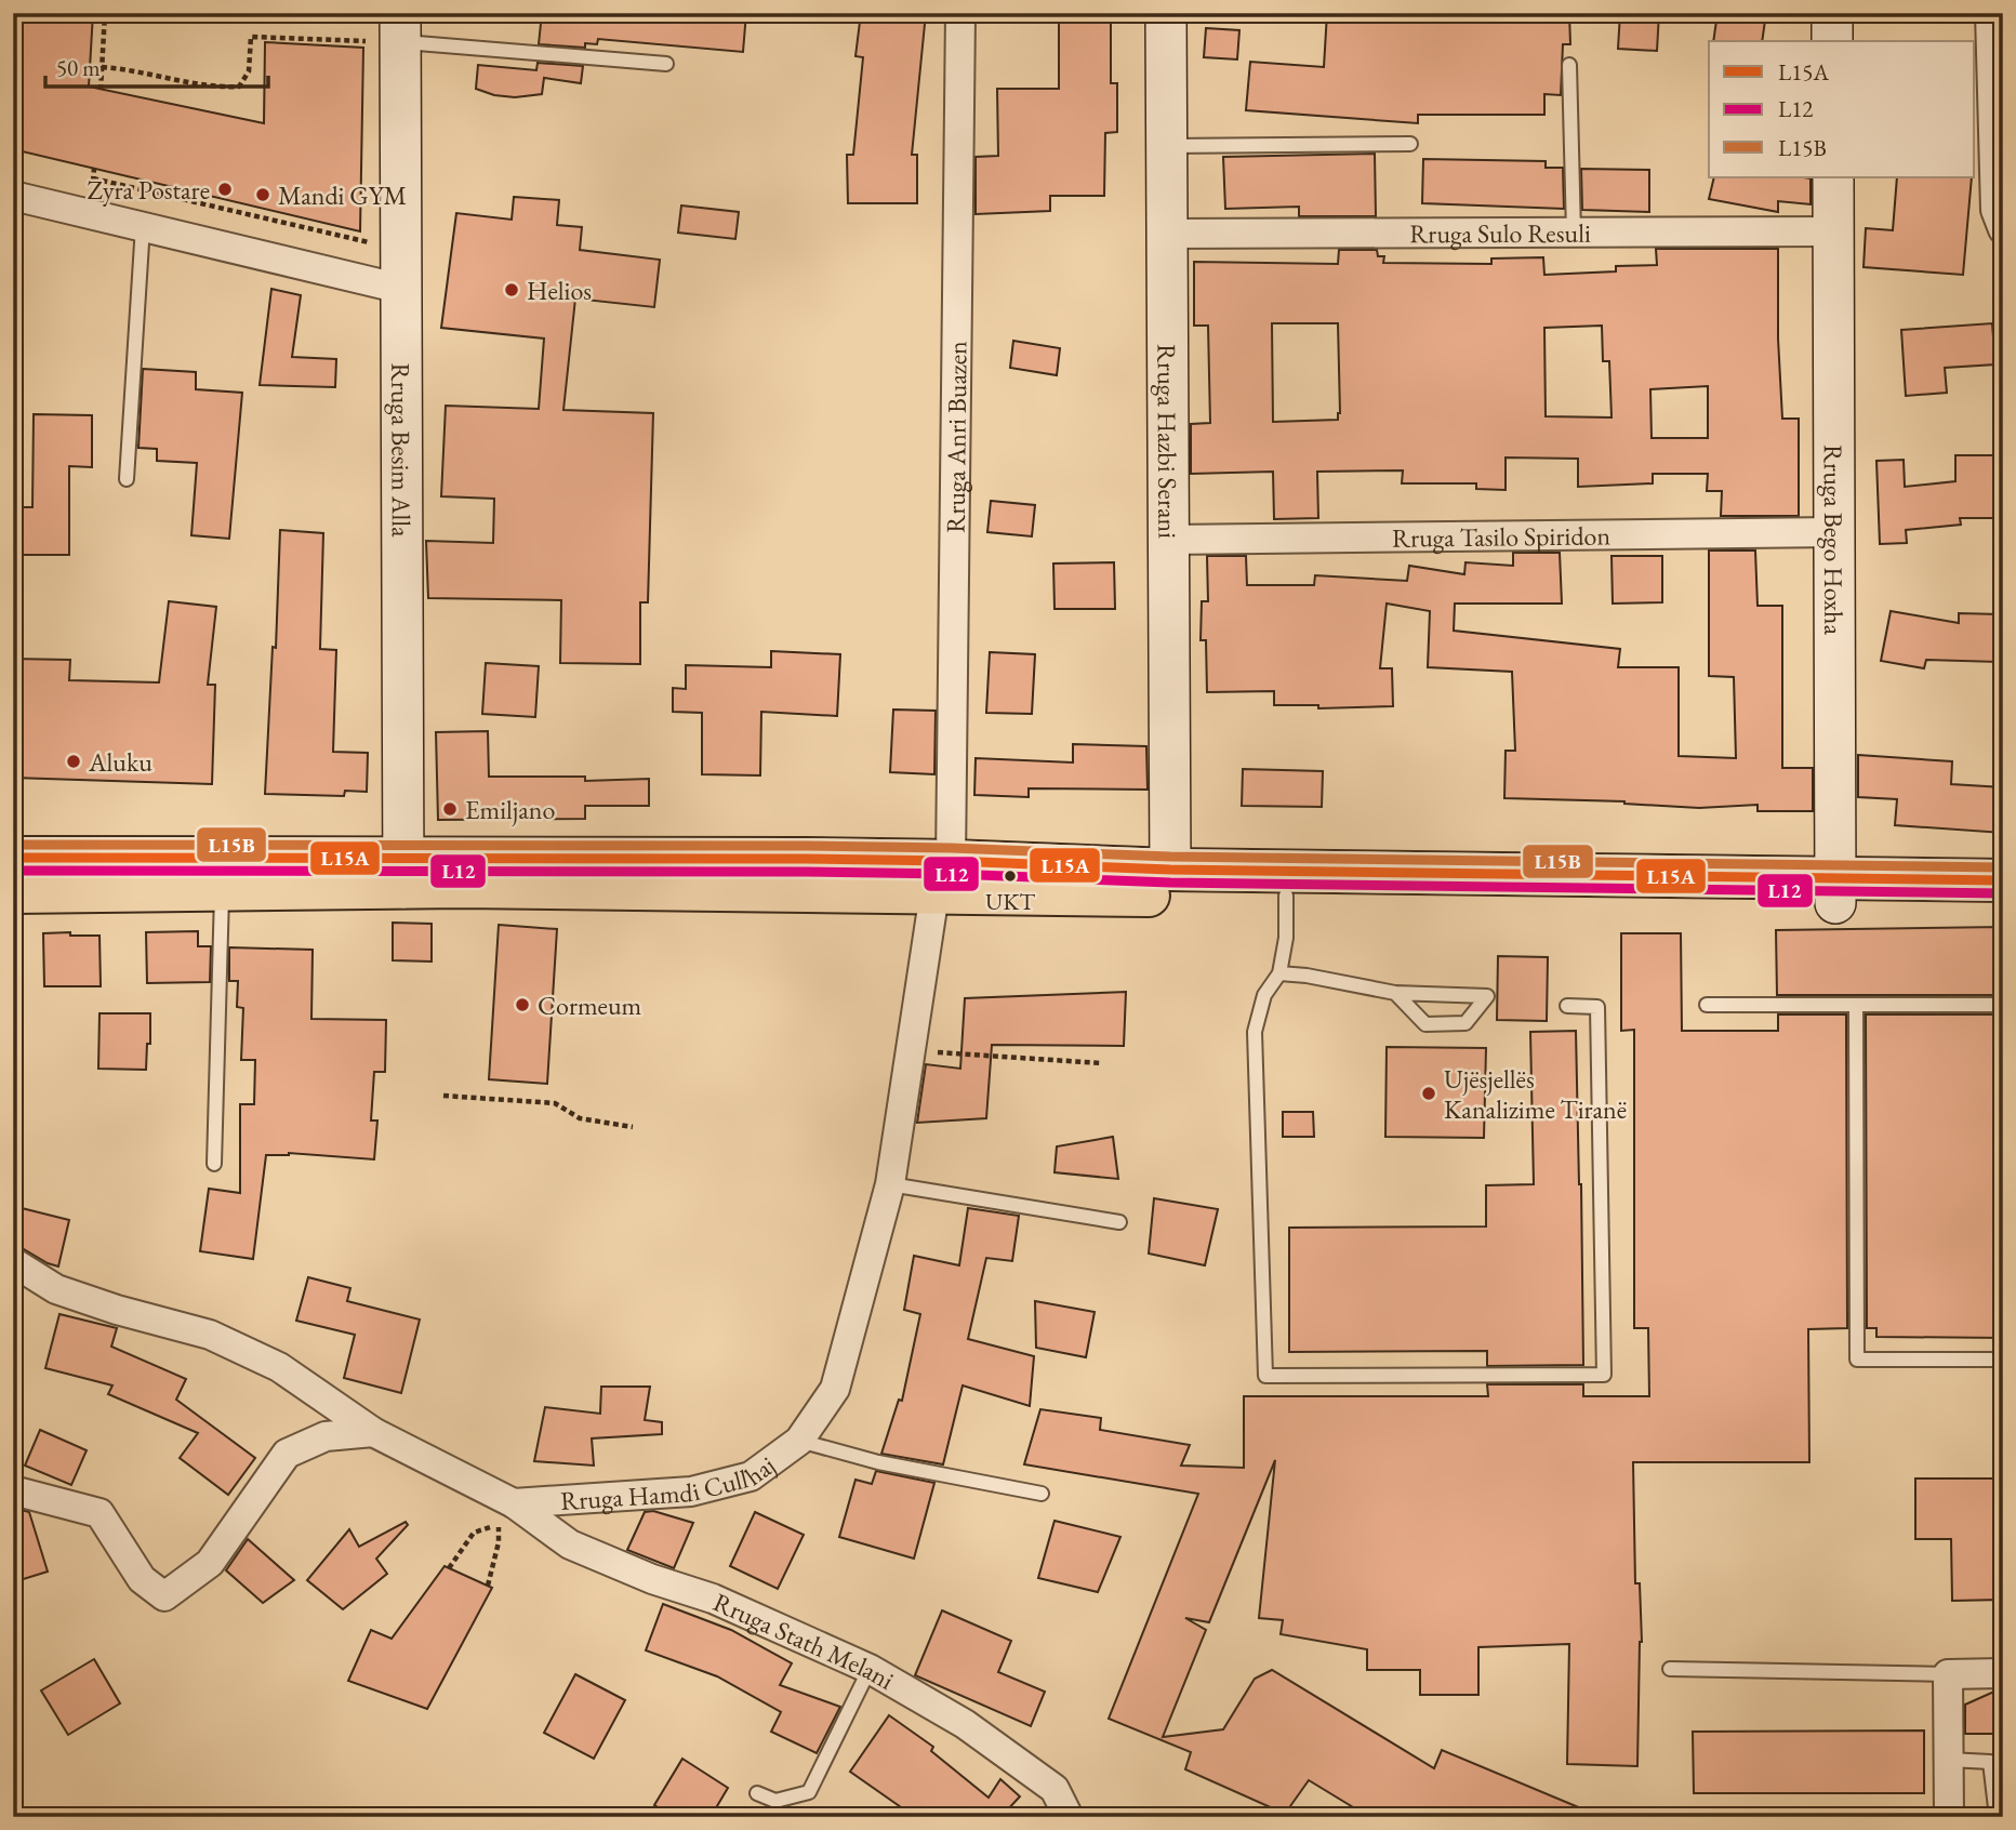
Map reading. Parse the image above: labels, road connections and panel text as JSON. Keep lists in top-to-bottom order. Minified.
{"streets":{"street":["Rruga Sulo Resuli","Rruga Anri Buazen","Rruga Hazbi Serani","Rruga Besim Alla","Rruga Tasilo Spiridon","Rruga Bego Hoxha","Rruga Hamdi Cullhaj","Rruga Stath Melani"]},"crossings":[["Rruga Sulo Resuli","Rruga Hazbi Serani"],["Rruga Sulo Resuli","Rruga Bego Hoxha"],["Rruga Anri Buazen","Rruga Hamdi Cullhaj"],["Rruga Hazbi Serani","Rruga Tasilo Spiridon"],["Rruga Tasilo Spiridon","Rruga Bego Hoxha"],["Rruga Hamdi Cullhaj","Rruga Stath Melani"]],"places":["Zyra Postare","Mandi GYM","Helios","Aluku","Emiljano","UKT","Cormeum","Ujësjellës Kanalizime Tiranë"],"lines":["transit line L15B","transit line L15A","transit line L12"],"legend":["L15A","L12","L15B"],"scale_bar":"50 m"}
